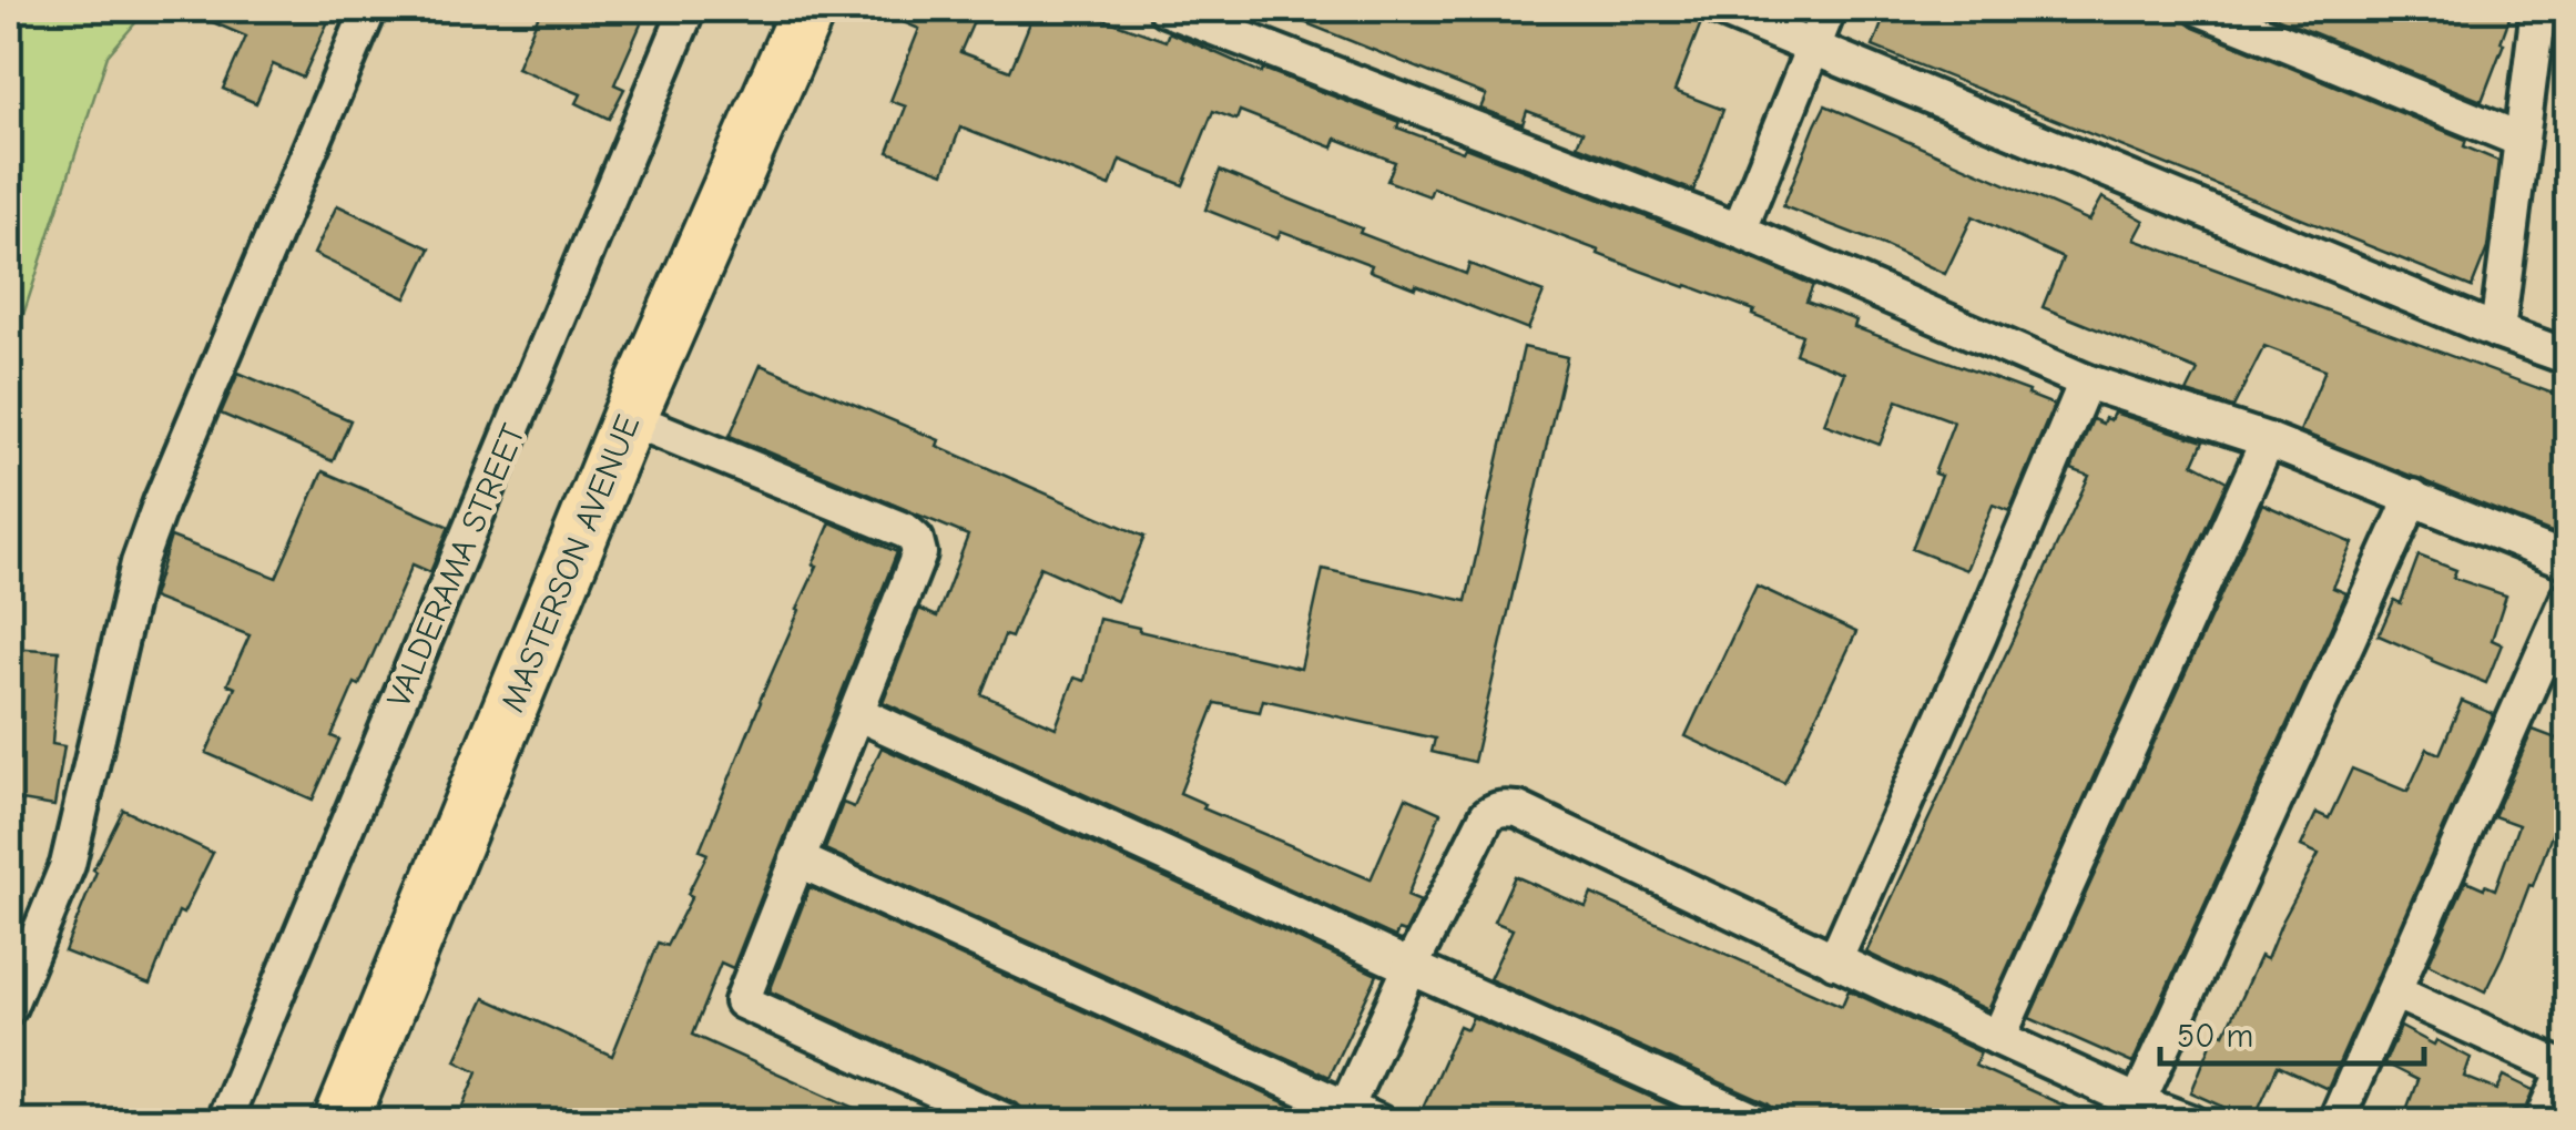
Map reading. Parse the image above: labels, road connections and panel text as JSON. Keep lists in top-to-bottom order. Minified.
{"streets":{"main road":["MASTERSON AVENUE"],"street":["VALDERAMA STREET"]},"scale_bar":"50 m"}
